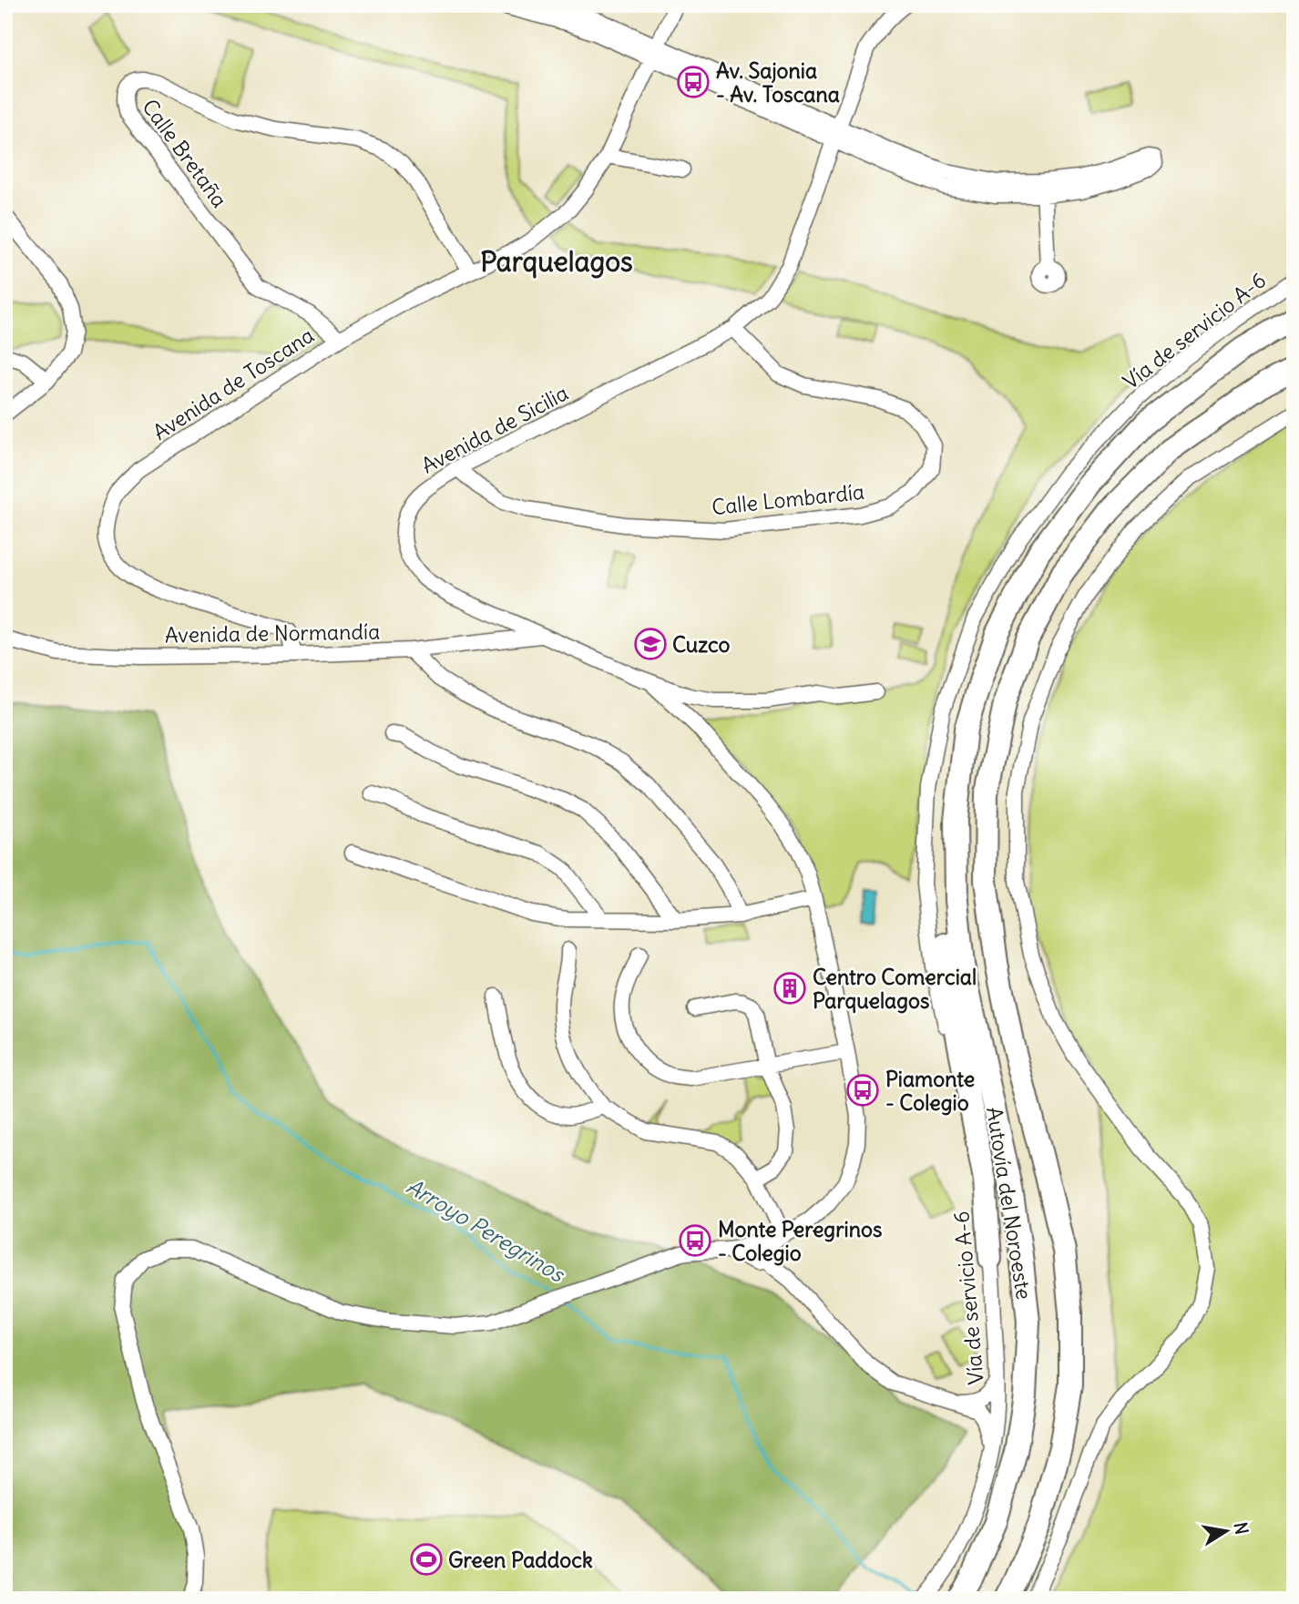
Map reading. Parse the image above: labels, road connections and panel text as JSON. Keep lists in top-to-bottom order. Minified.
{"streets":{"highway":["Autovía del Noroeste"],"street":["Calle Bretaña","Vía de servicio A-6","Avenida de Toscana","Avenida de Sicilia","Calle Lombardía","Avenida de Normandía"]},"crossings":[["Calle Bretaña","Avenida de Toscana"],["Avenida de Toscana","Avenida de Normandía"],["Avenida de Sicilia","Calle Lombardía"],["Avenida de Sicilia","Avenida de Normandía"]],"districts":["Parquelagos"],"water":["Arroyo Peregrinos"],"places":{"bus stop":["Av. Sajonia - Av. Toscana","Piamonte - Colegio","Monte Peregrinos - Colegio"],"school or university":["Cuzco"],"building":["Centro Comercial Parquelagos"],"sports":["Green Paddock"]},"north":"right"}
